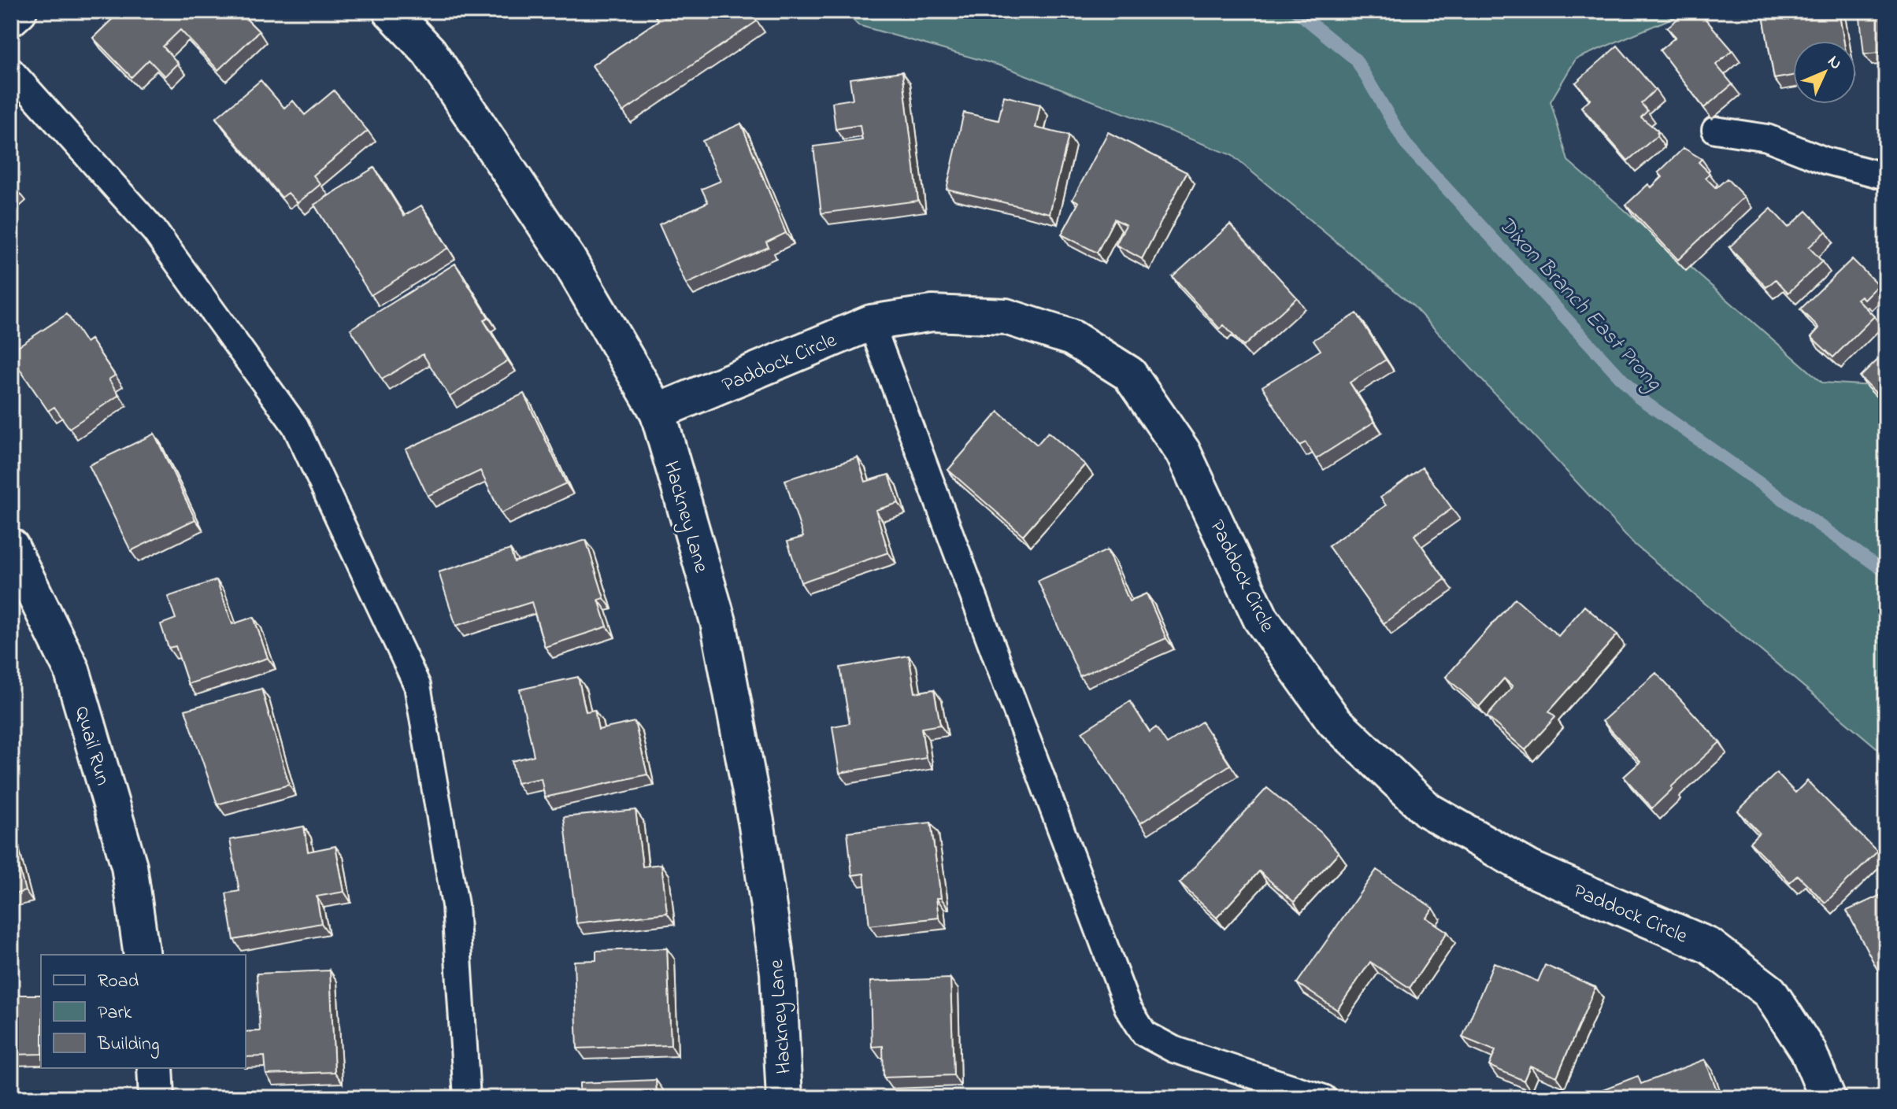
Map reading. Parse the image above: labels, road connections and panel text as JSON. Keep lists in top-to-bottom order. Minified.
{"streets":{"street":["Paddock Circle","Hackney Lane","Quail Run"]},"crossings":[["Paddock Circle","Hackney Lane"]],"water":["Dixon Branch East Prong"],"legend":["Road","Park","Building"],"north":"top right"}
